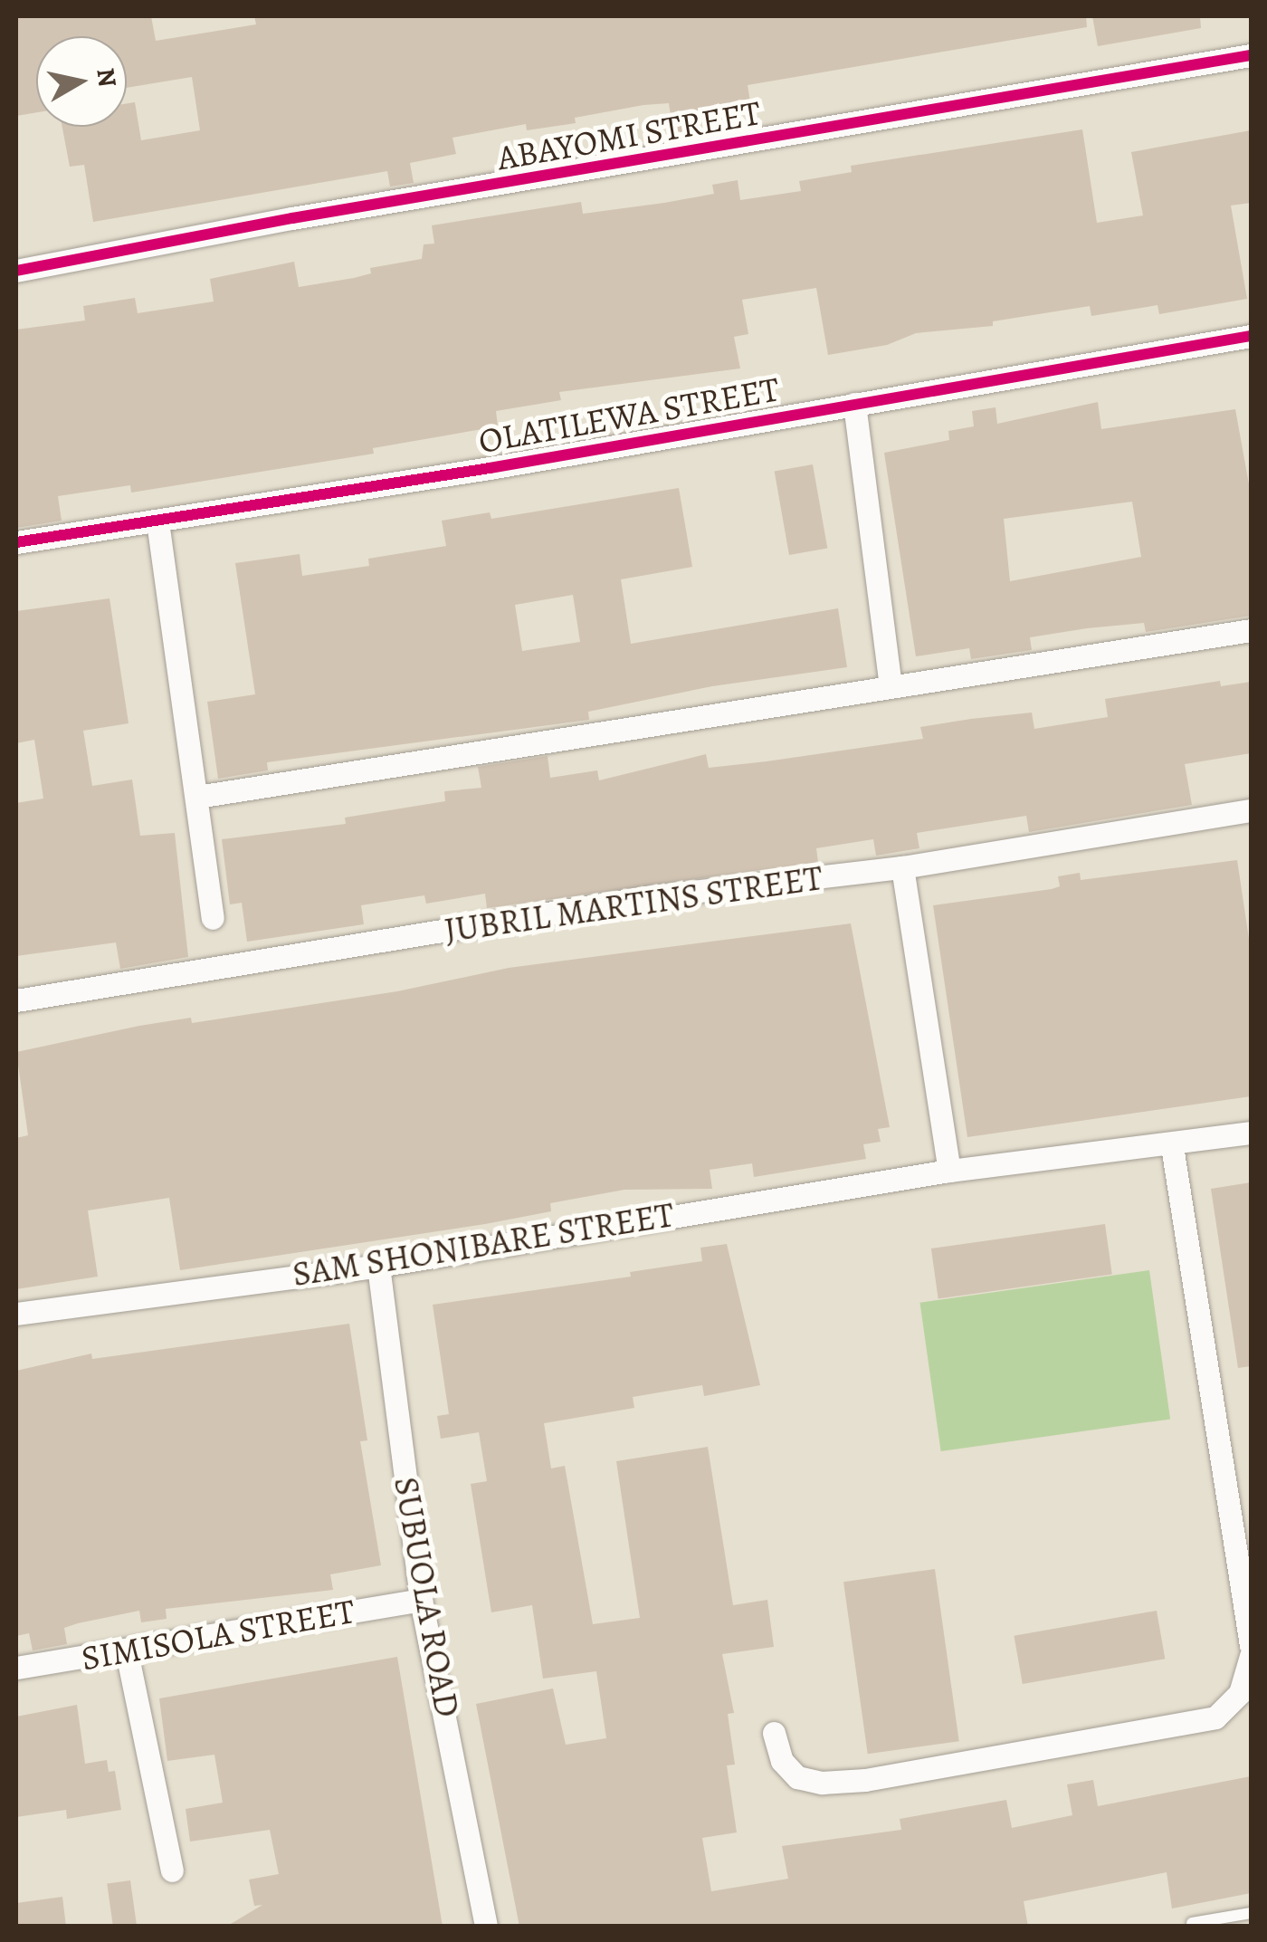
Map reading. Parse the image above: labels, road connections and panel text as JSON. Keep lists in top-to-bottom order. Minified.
{"streets":{"street":["ABAYOMI STREET","OLATILEWA STREET","JUBRIL MARTINS STREET","SAM SHONIBARE STREET","SUBUOLA ROAD","SIMISOLA STREET"]},"crossings":[["SAM SHONIBARE STREET","SUBUOLA ROAD"],["SUBUOLA ROAD","SIMISOLA STREET"]],"north":"right"}
